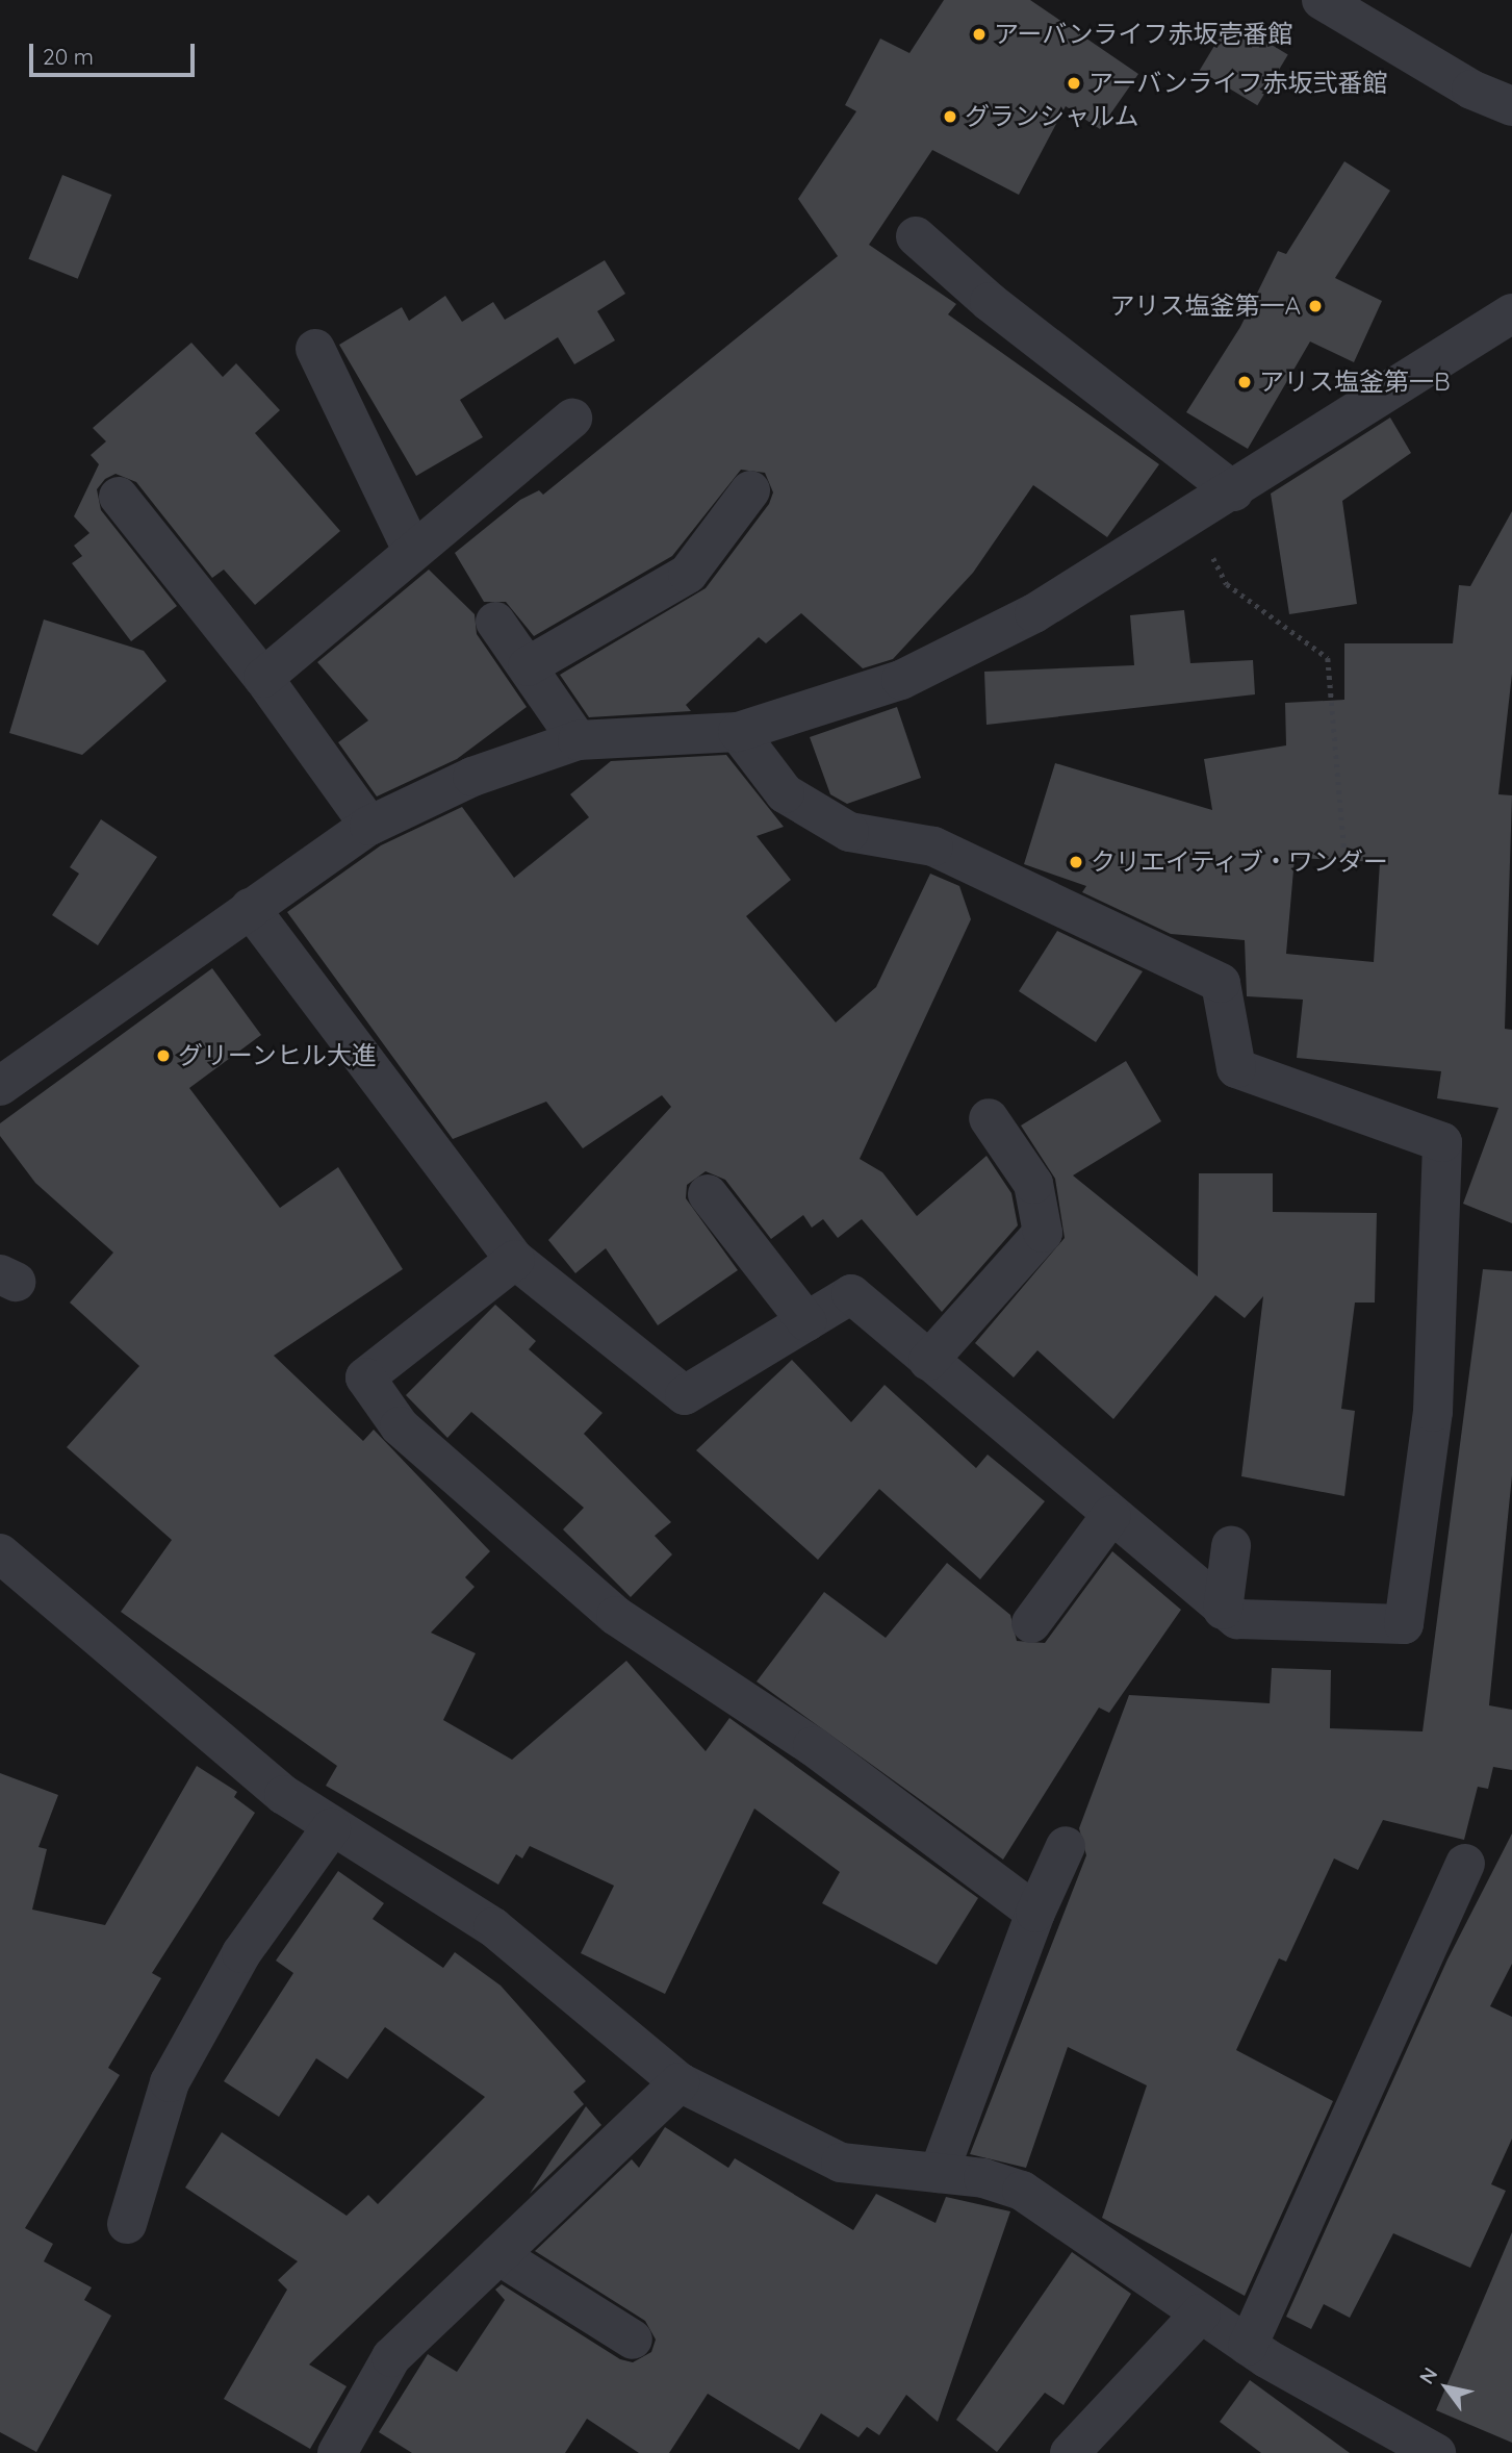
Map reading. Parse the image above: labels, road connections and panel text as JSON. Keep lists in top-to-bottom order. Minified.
{"places":["アーバンライフ赤坂壱番館","アーバンライフ赤坂弐番館","グランシャルム","アリス塩釜第一A","アリス塩釜第一B","クリエイティブ・ワンダー","グリーンヒル大進"],"scale_bar":"20 m","north":"top left"}
